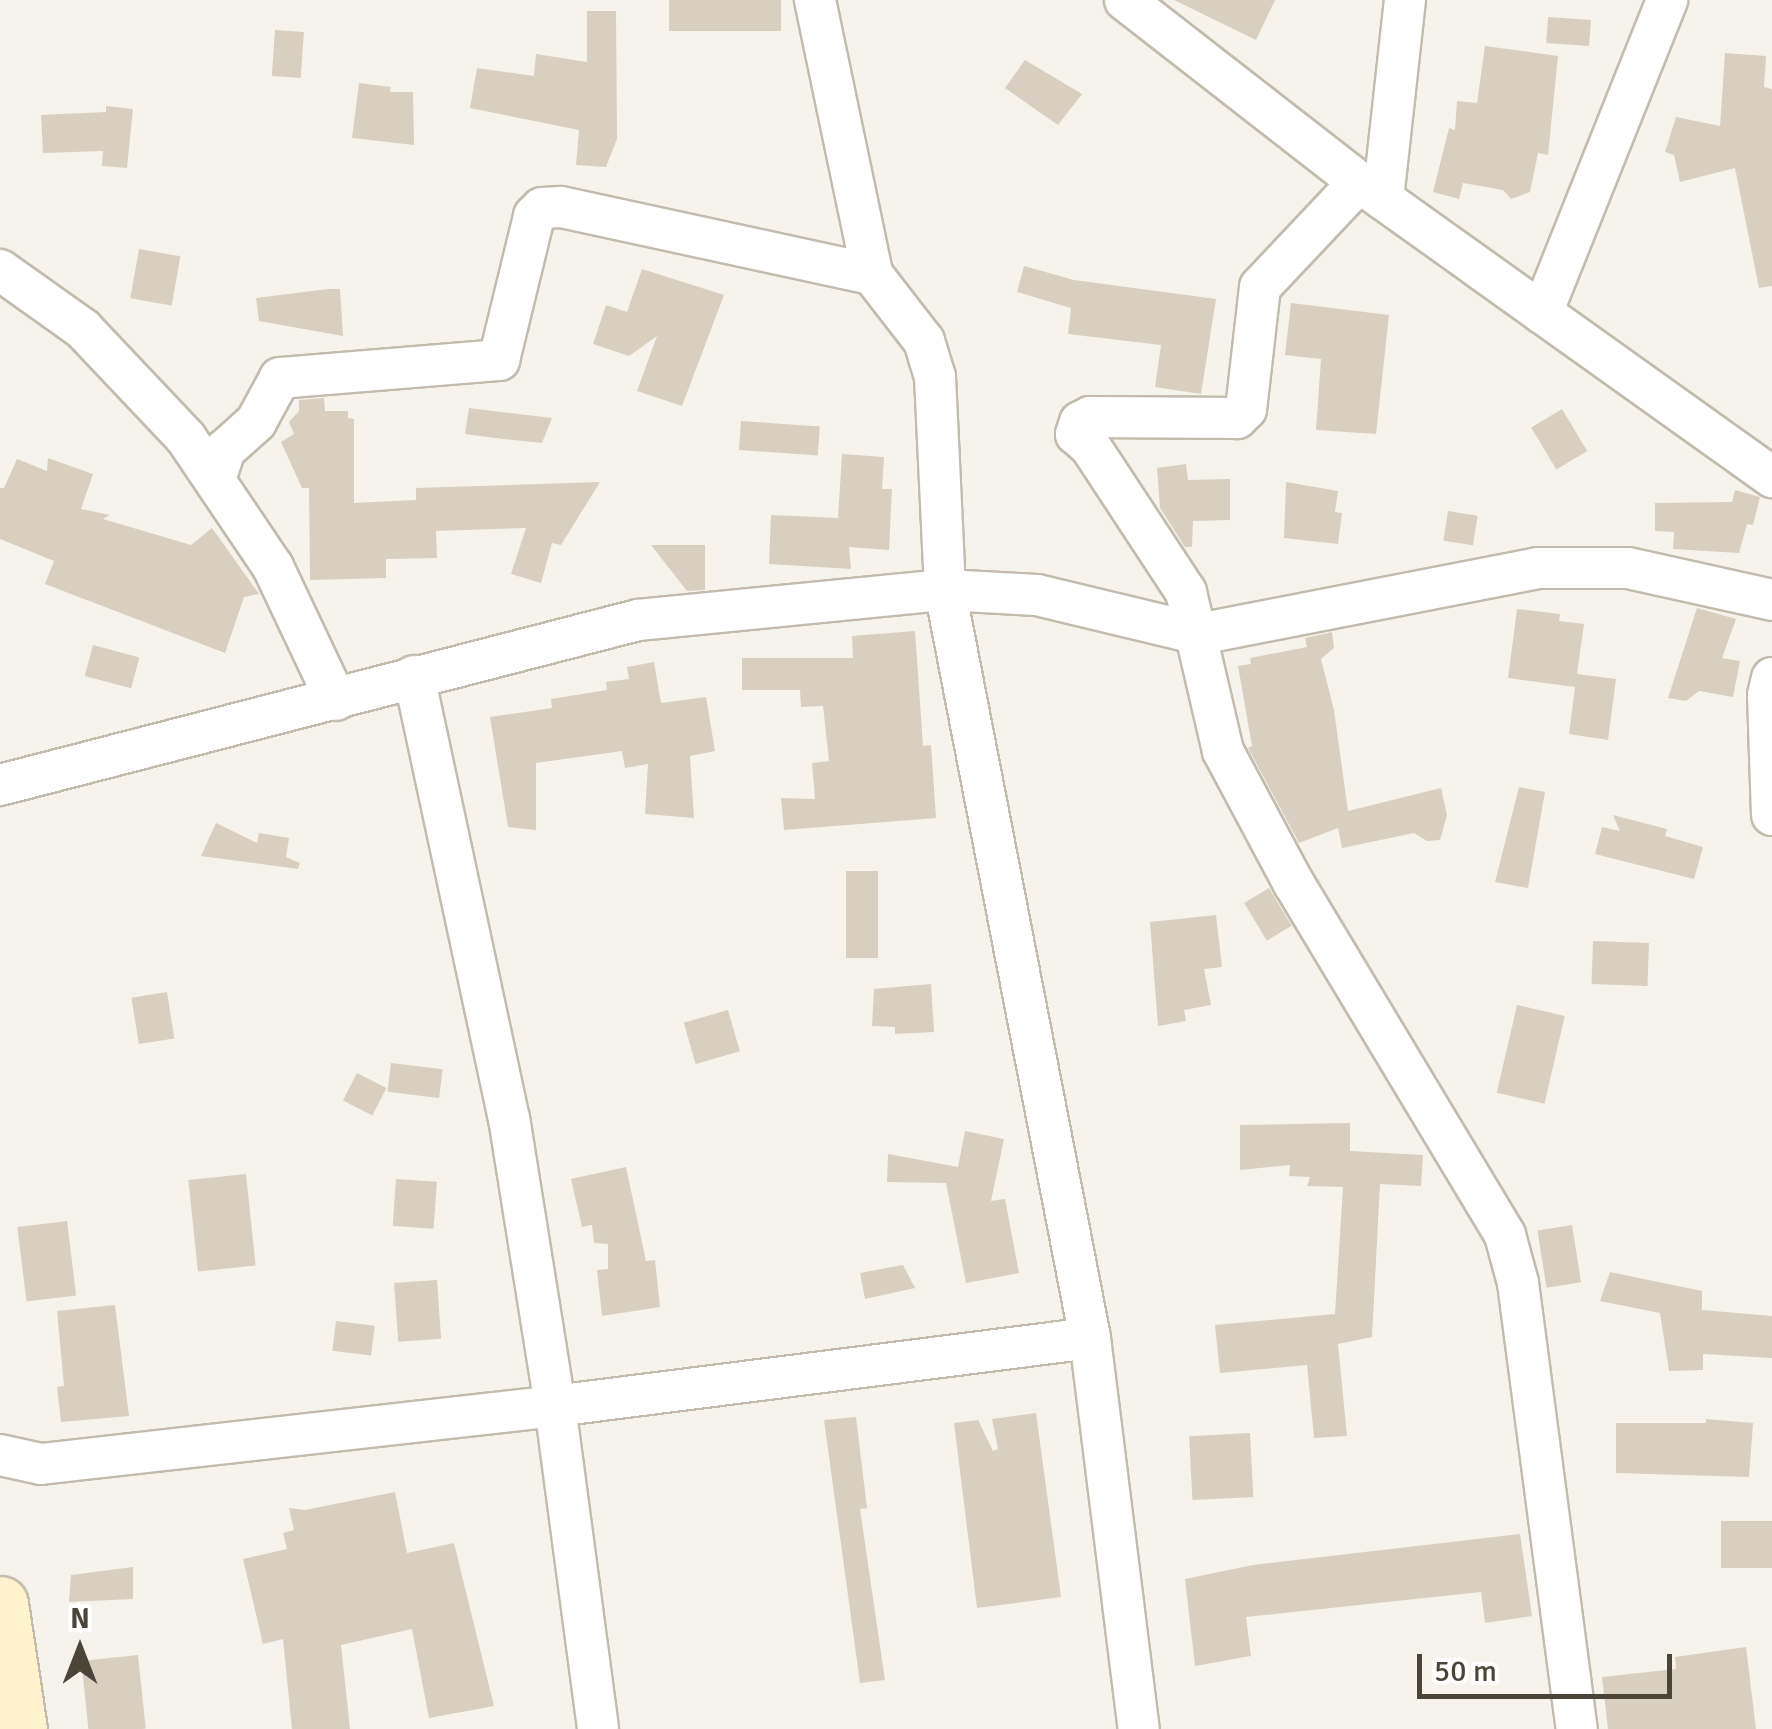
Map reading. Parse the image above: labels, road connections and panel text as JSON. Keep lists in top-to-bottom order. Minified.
{"scale_bar":"50 m","north":"top"}
